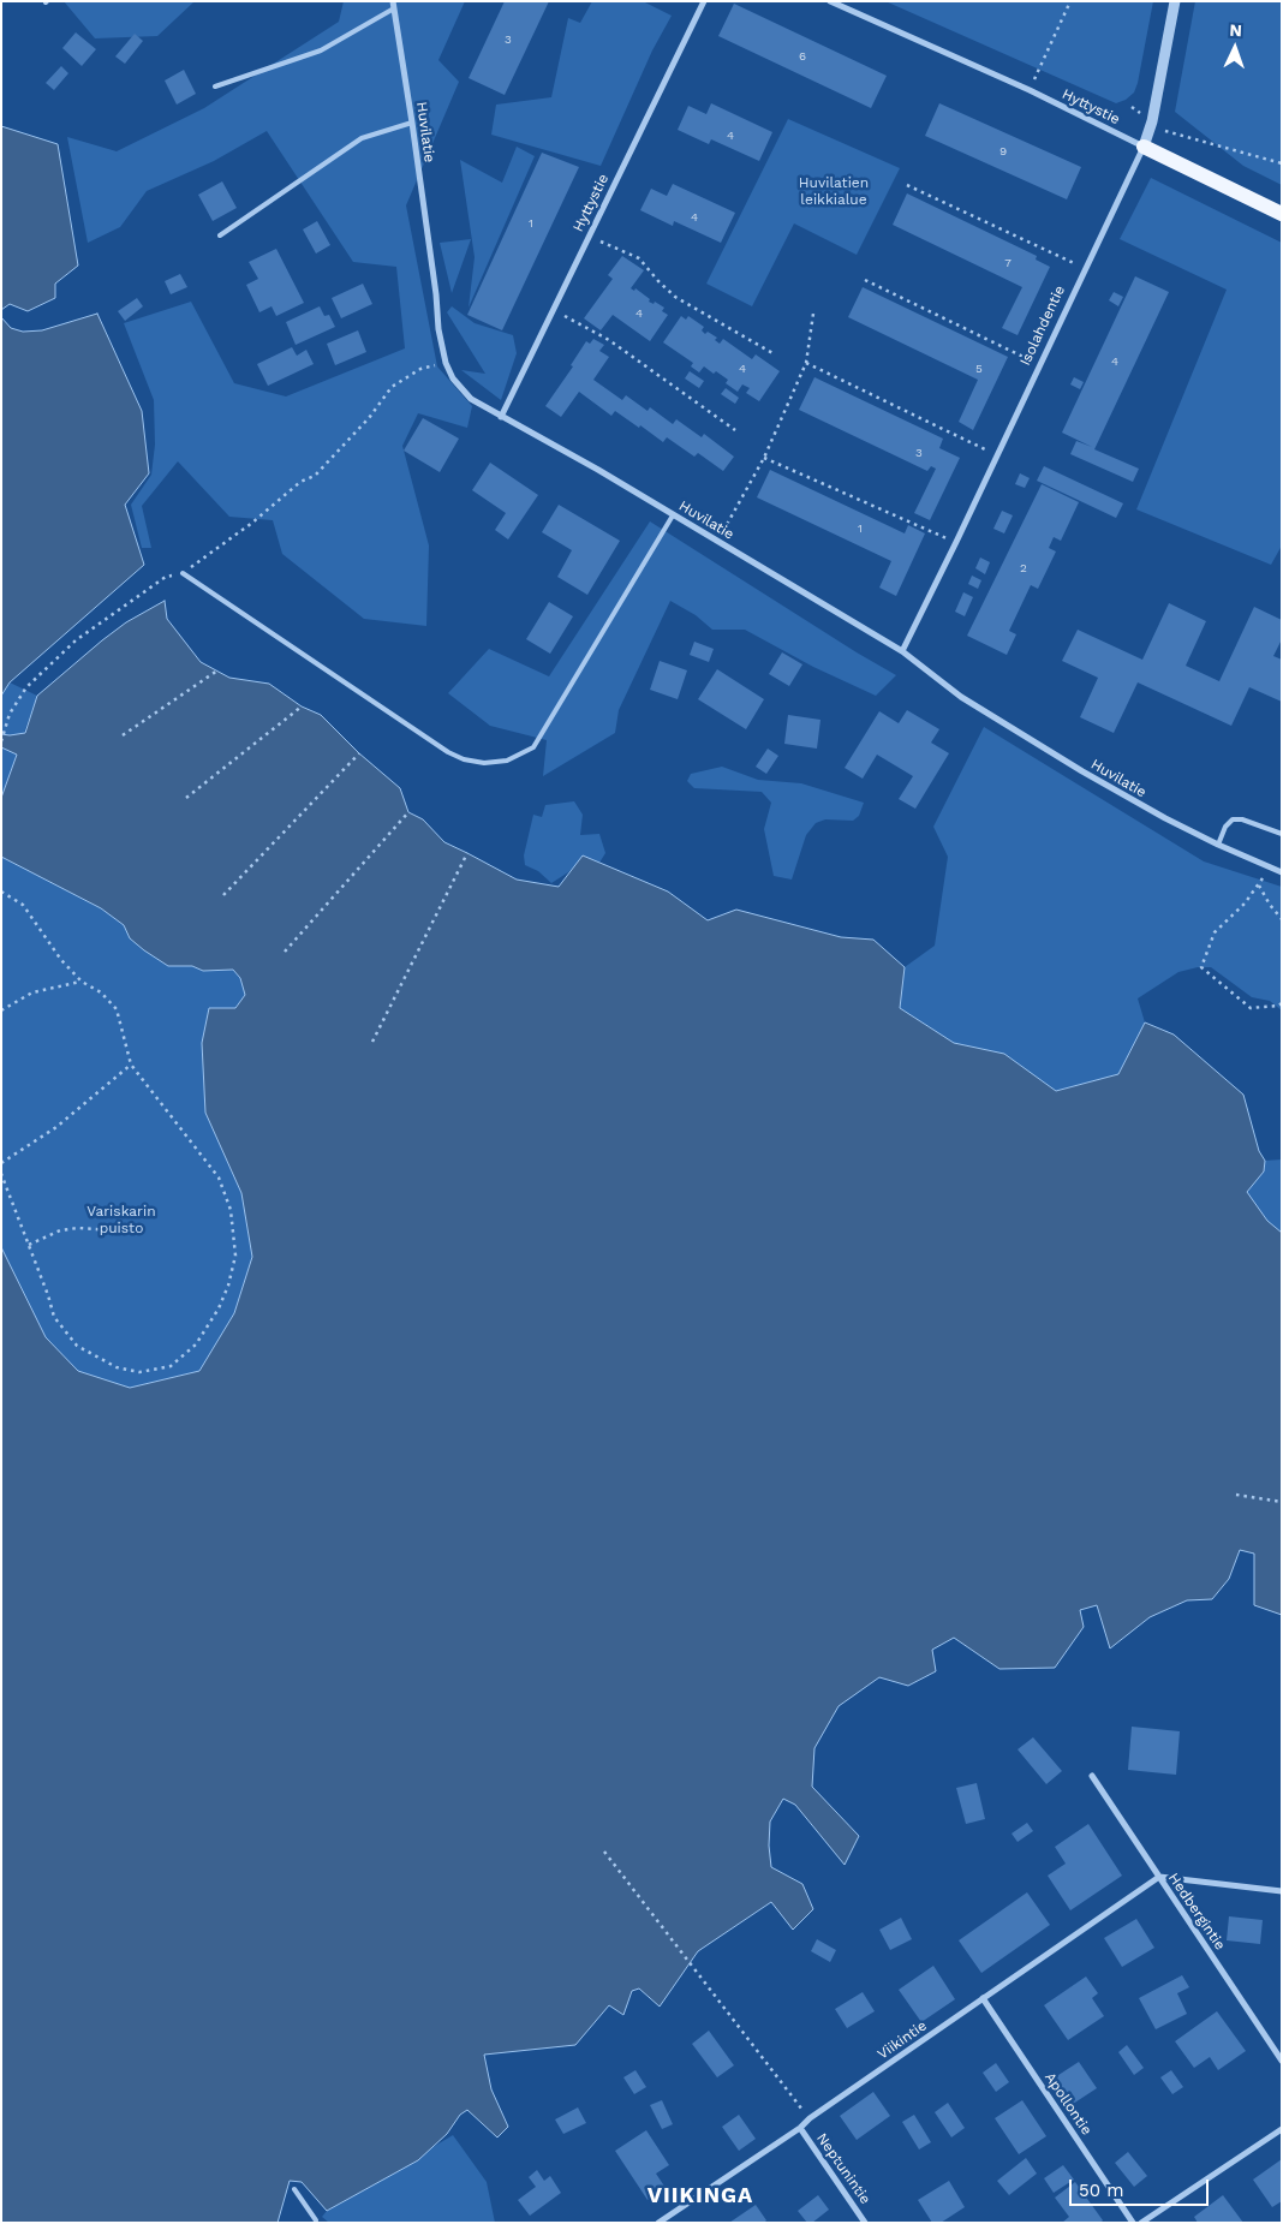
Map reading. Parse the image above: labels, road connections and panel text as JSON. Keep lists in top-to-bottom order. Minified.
{"streets":{"street":["Hyttystie","Huvilatie","Isolahdentie","Hedbergintie","Viikintie","Apollontie","Neptunintie"]},"crossings":[["Hyttystie","Huvilatie"],["Hyttystie","Isolahdentie"],["Huvilatie","Isolahdentie"],["Hedbergintie","Viikintie"],["Viikintie","Apollontie"],["Viikintie","Neptunintie"]],"districts":["VIIKINGA"],"parks":["Huvilatien leikkialue","Variskarin puisto"],"house_numbers":["3","6","4","9","4","1","7","4","4","4","5","3","1","2"],"scale_bar":"50 m","north":"top"}
